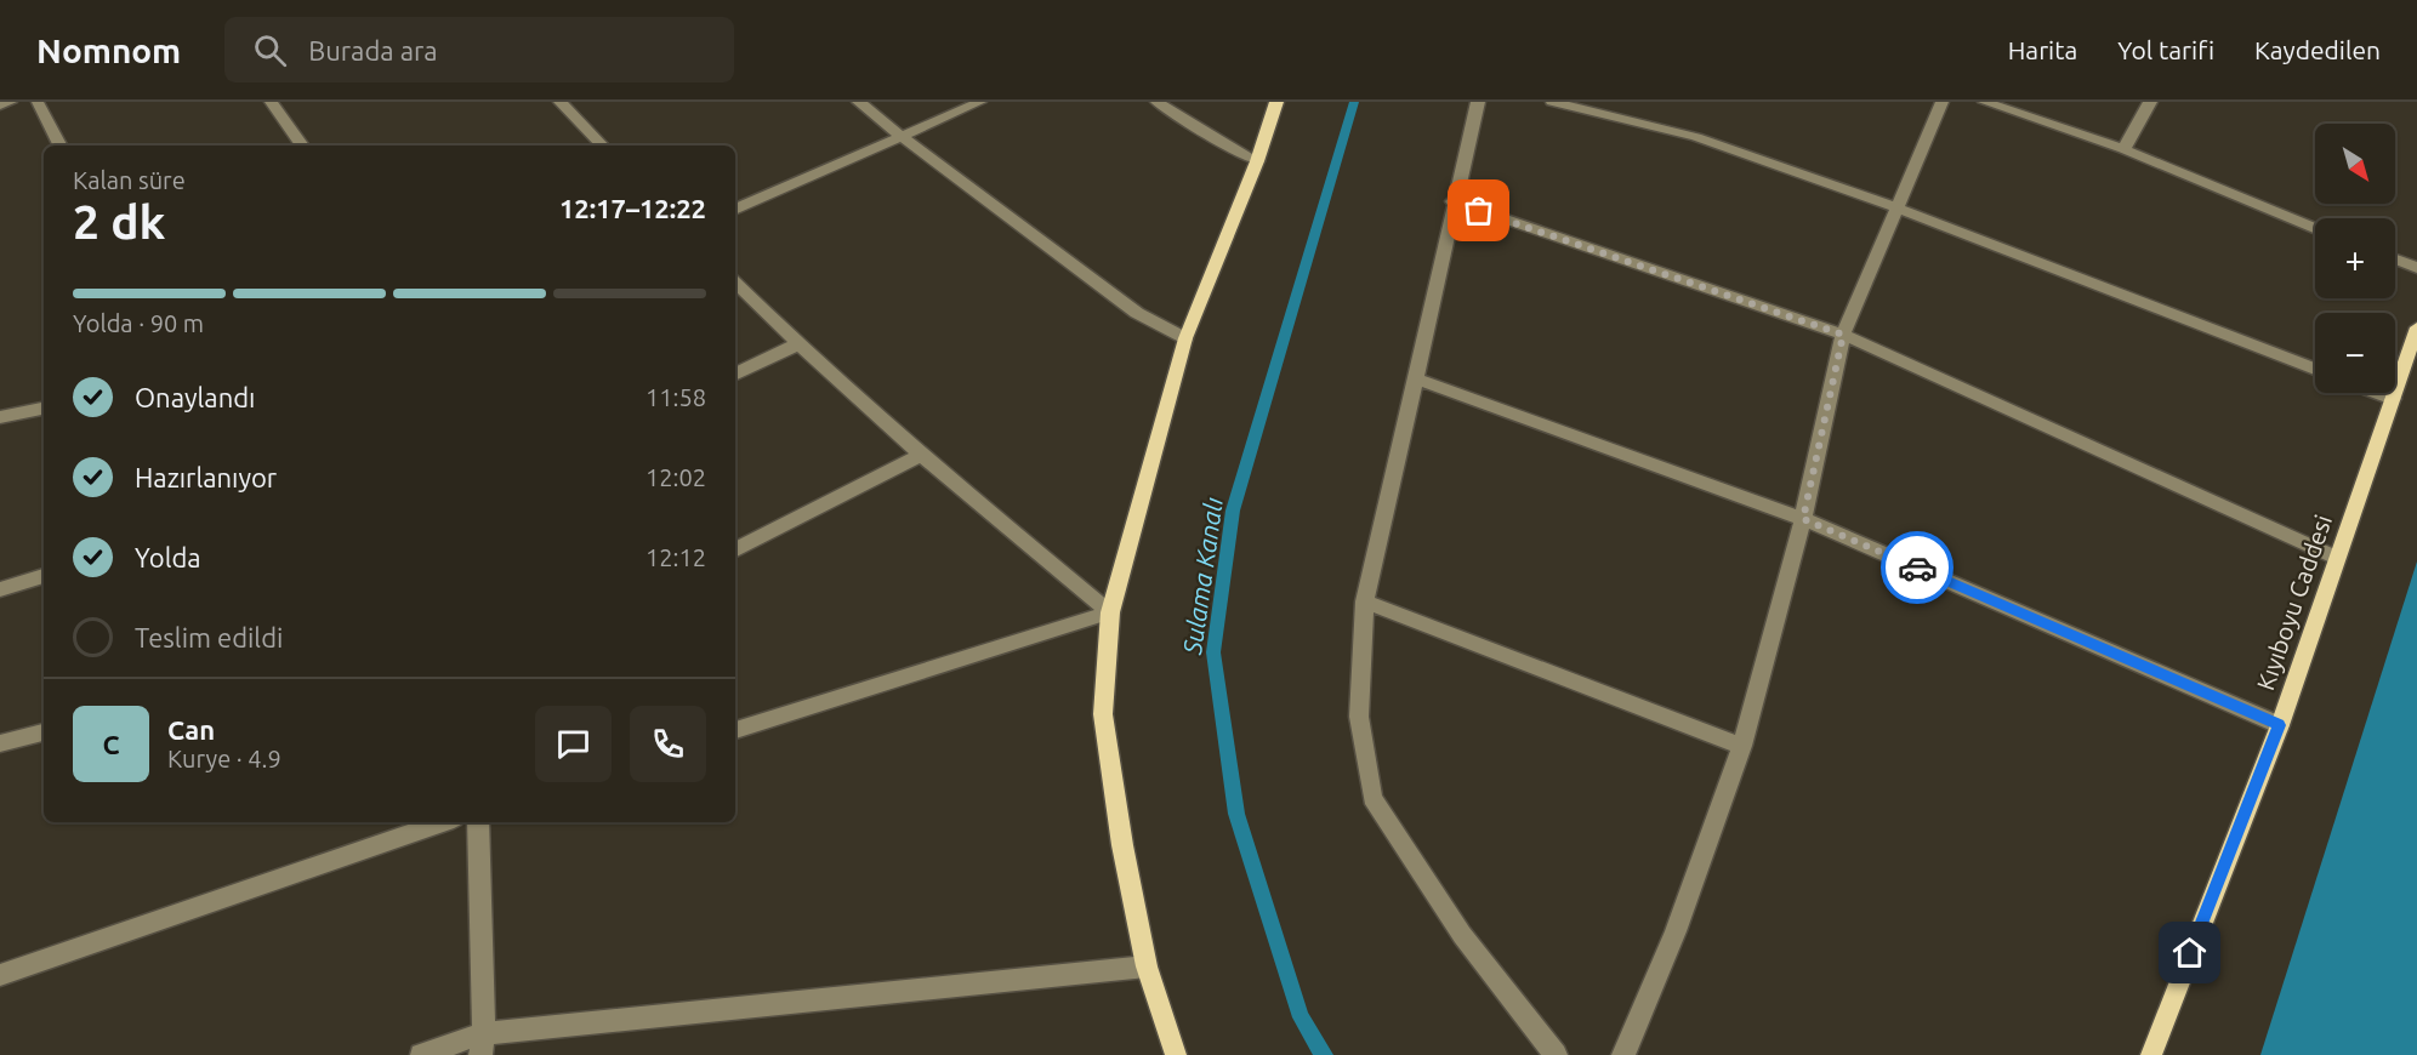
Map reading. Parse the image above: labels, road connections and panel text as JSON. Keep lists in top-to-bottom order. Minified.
{"streets":{"main road":["Kıyıboyu Caddesi"]},"water":["Sulama Kanalı"],"north":"bottom right","page":{"header":"Nomnom","search":"Burada ara","nav":["Harita","Yol tarifi","Kaydedilen"],"map_buttons":["+","−"],"heading":["2 dk","Kalan süre","12:17–12:22"],"panel":["Can","Kurye · 4.9"],"bar":"Yolda · 90 m","list":[["Onaylandı","11:58"],["Hazırlanıyor","12:02"],["Yolda","12:12"],"Teslim edildi"],"round":"C"}}
